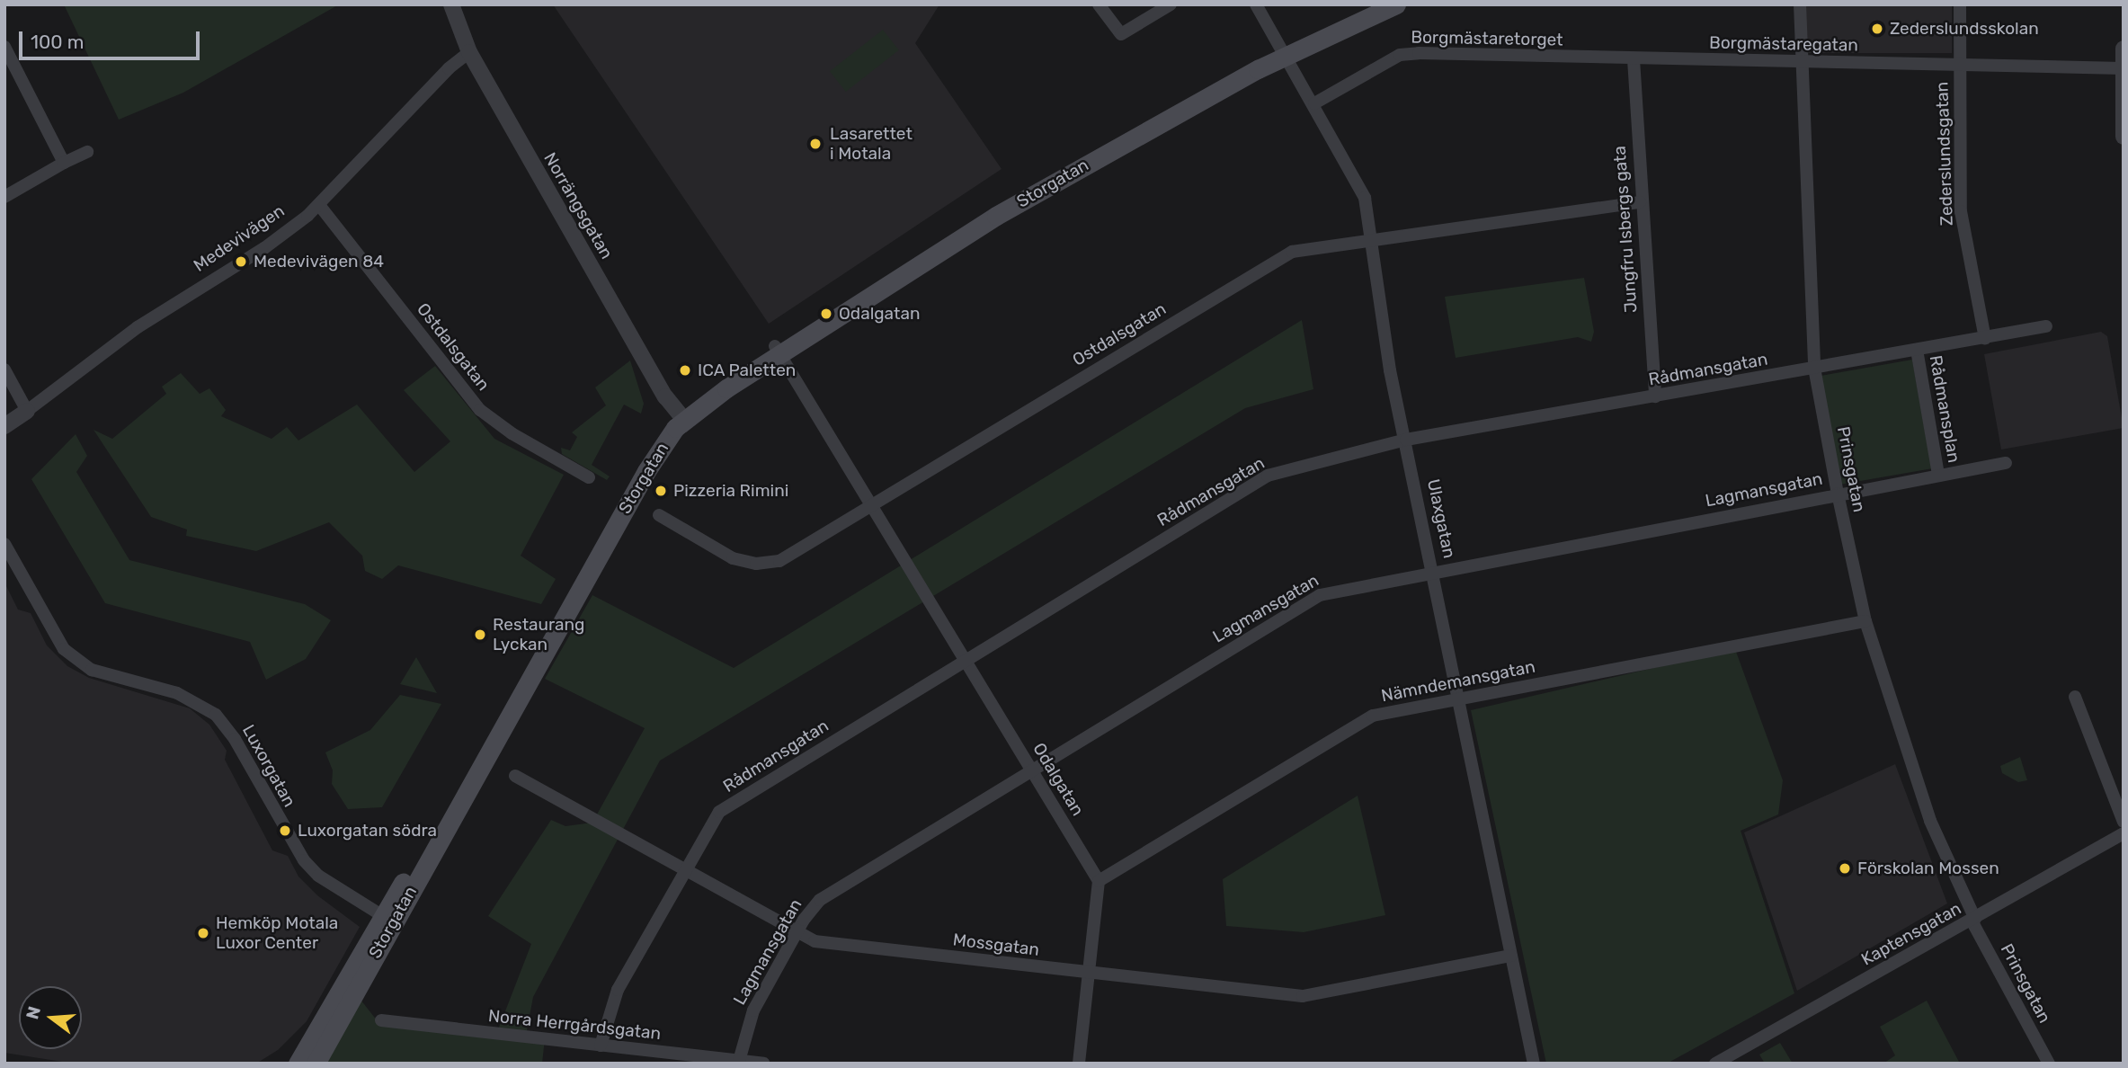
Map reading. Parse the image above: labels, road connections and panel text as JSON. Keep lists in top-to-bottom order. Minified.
{"streets":{"main road":["Storgatan"],"street":["Borgmästaretorget","Borgmästaregatan","Zederslundsgatan","Norrängsgatan","Jungfru Isbergs gata","Medevivägen","Ostdalsgatan","Rådmansgatan","Rådmansplan","Prinsgatan","Lagmansgatan","Ulaxgatan","Nämndemansgatan","Luxorgatan","Odalgatan","Kaptensgatan","Mossgatan","Norra Herrgårdsgatan"]},"crossings":[["Borgmästaretorget","Borgmästaregatan"],["Borgmästaretorget","Jungfru Isbergs gata"],["Borgmästaretorget","Ulaxgatan"],["Borgmästaregatan","Zederslundsgatan"],["Borgmästaregatan","Jungfru Isbergs gata"],["Borgmästaregatan","Prinsgatan"],["Zederslundsgatan","Rådmansgatan"],["Storgatan","Norrängsgatan"],["Storgatan","Ulaxgatan"],["Storgatan","Luxorgatan"],["Storgatan","Odalgatan"],["Norrängsgatan","Medevivägen"],["Jungfru Isbergs gata","Ostdalsgatan"],["Jungfru Isbergs gata","Rådmansgatan"],["Medevivägen","Ostdalsgatan"],["Ostdalsgatan","Ulaxgatan"],["Ostdalsgatan","Odalgatan"],["Rådmansgatan","Rådmansplan"],["Rådmansgatan","Prinsgatan"],["Rådmansgatan","Ulaxgatan"],["Rådmansgatan","Odalgatan"],["Rådmansgatan","Mossgatan"],["Rådmansgatan","Norra Herrgårdsgatan"],["Rådmansplan","Lagmansgatan"],["Prinsgatan","Lagmansgatan"],["Prinsgatan","Nämndemansgatan"],["Prinsgatan","Kaptensgatan"],["Lagmansgatan","Ulaxgatan"],["Lagmansgatan","Odalgatan"],["Lagmansgatan","Mossgatan"],["Lagmansgatan","Norra Herrgårdsgatan"],["Ulaxgatan","Nämndemansgatan"],["Ulaxgatan","Mossgatan"],["Nämndemansgatan","Odalgatan"]],"places":["Zederslundsskolan","Lasarettet i Motala","Medevivägen 84","Odalgatan","ICA Paletten","Pizzeria Rimini","Restaurang Lyckan","Luxorgatan södra","Förskolan Mossen","Hemköp Motala Luxor Center"],"scale_bar":"100 m","north":"left"}
